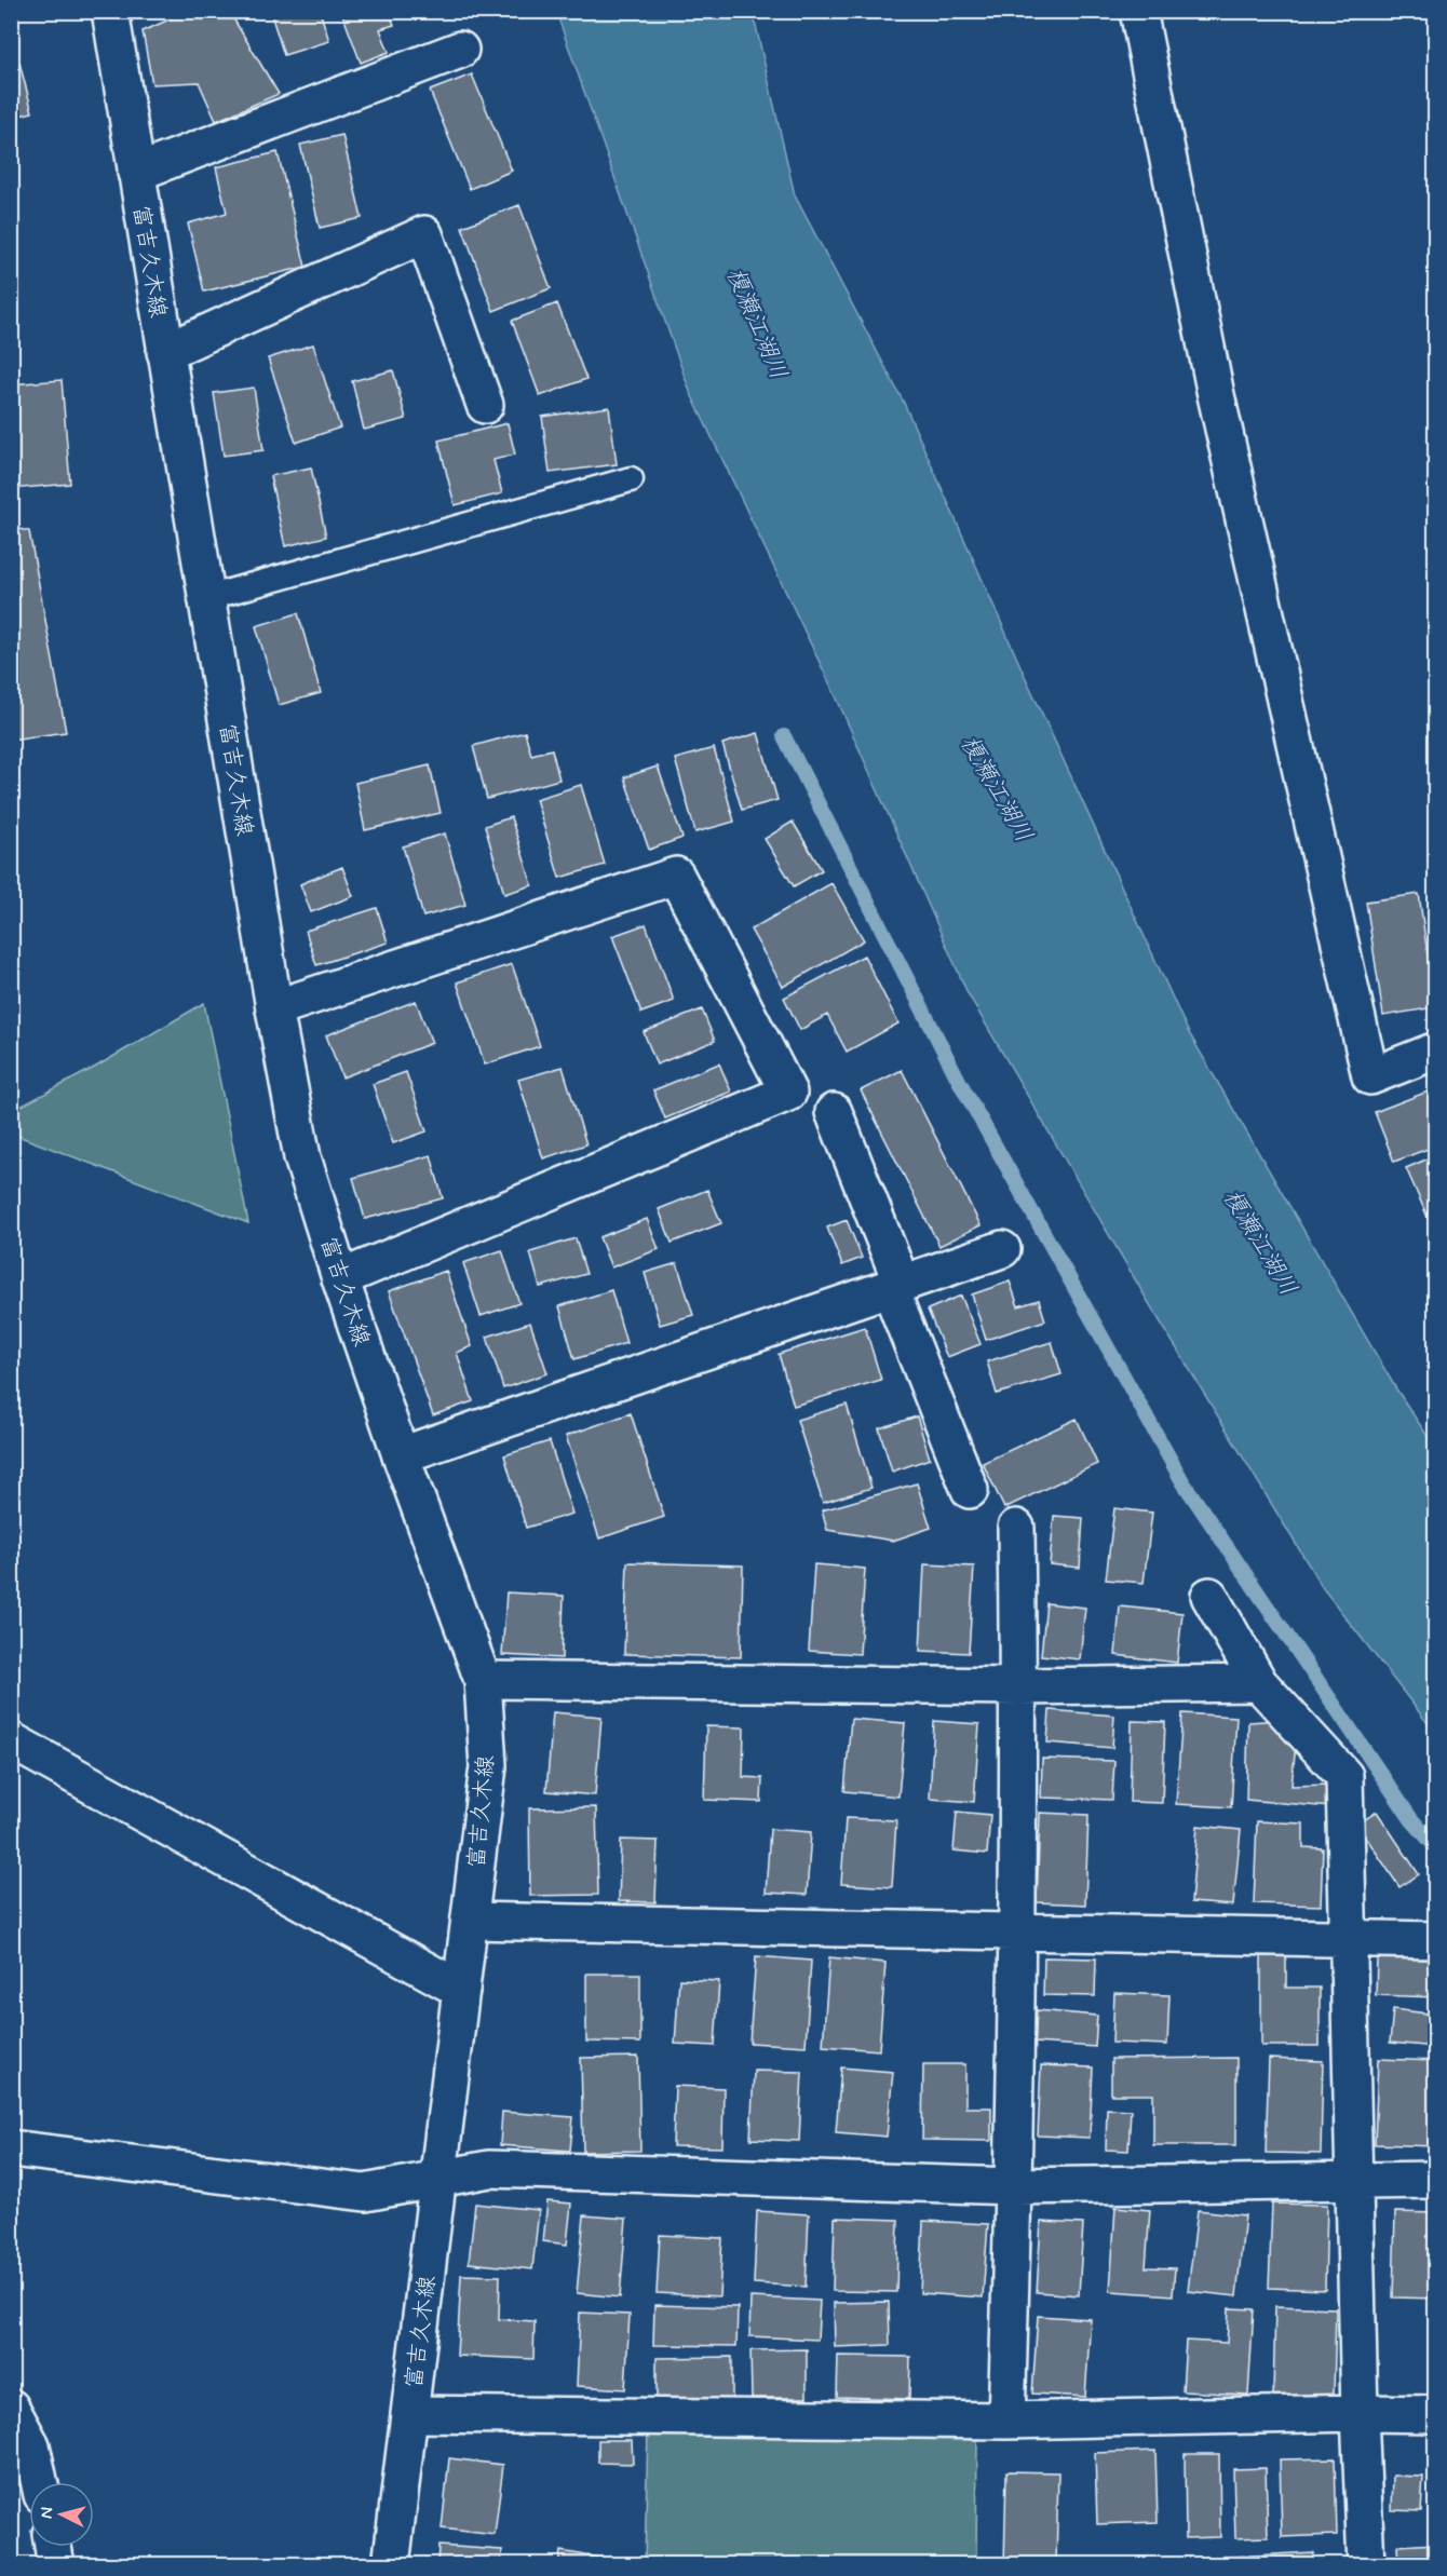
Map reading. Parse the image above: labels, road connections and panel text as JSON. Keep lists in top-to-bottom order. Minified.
{"streets":{"street":["富吉久木線"]},"water":["榎瀬江湖川"],"north":"left"}
